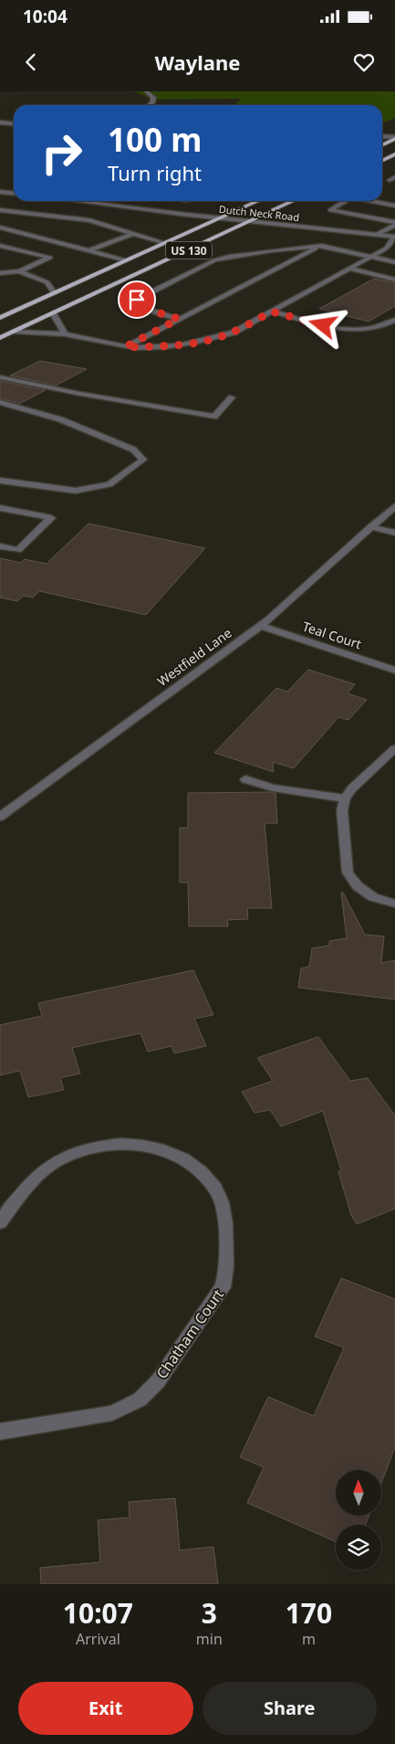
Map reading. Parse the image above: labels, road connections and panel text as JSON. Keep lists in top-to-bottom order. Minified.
{"streets":{"highway":["US 130"],"street":["Dutch Neck Road","Teal Court","Westfield Lane","Chatham Court"]},"crossings":[["Dutch Neck Road","US 130"],["Teal Court","Westfield Lane"]],"north":"top","page":{"status":"10:04","header":"Waylane","turn":["100 m","Turn right"],"eta":["10:07","Arrival","3","min","170","m"],"buttons":["Exit","Share"]}}
